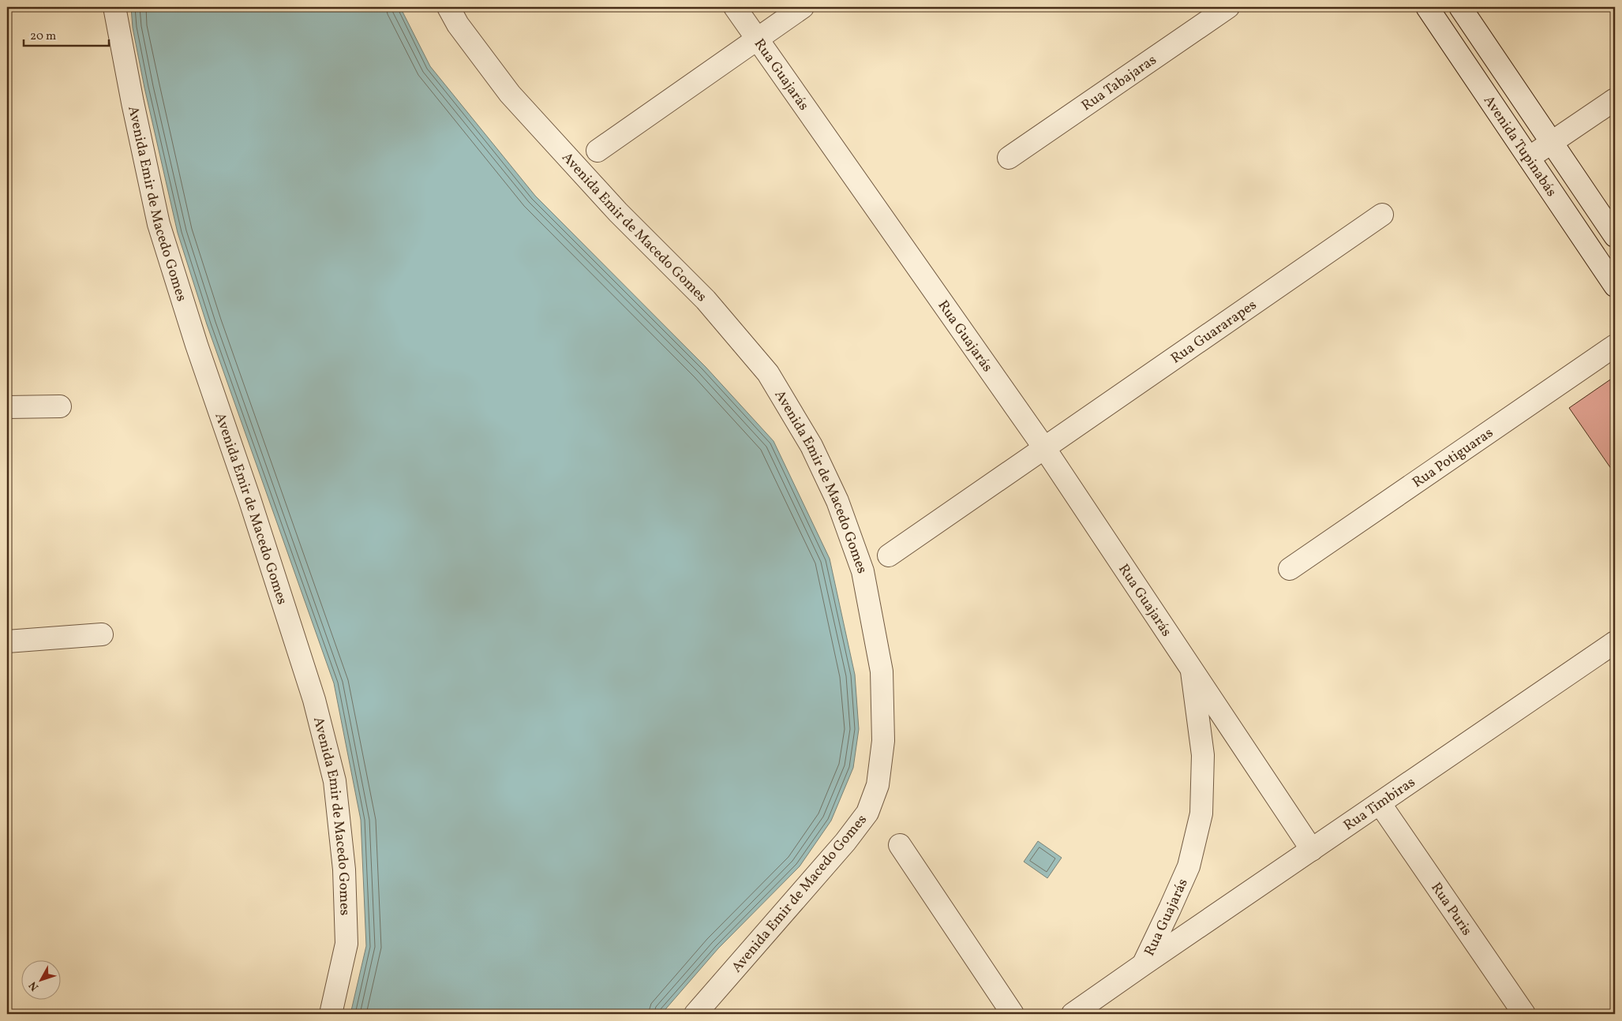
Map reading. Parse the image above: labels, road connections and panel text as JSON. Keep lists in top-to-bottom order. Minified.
{"streets":{"street":["Rua Guajarás","Rua Tabajaras","Avenida Tupinabás","Avenida Emir de Macedo Gomes","Rua Guararapes","Rua Potiguaras","Rua Timbiras","Rua Puris"]},"crossings":[["Rua Guajarás","Rua Guararapes"],["Rua Guajarás","Rua Timbiras"],["Rua Timbiras","Rua Puris"]],"scale_bar":"20 m","north":"bottom left"}
